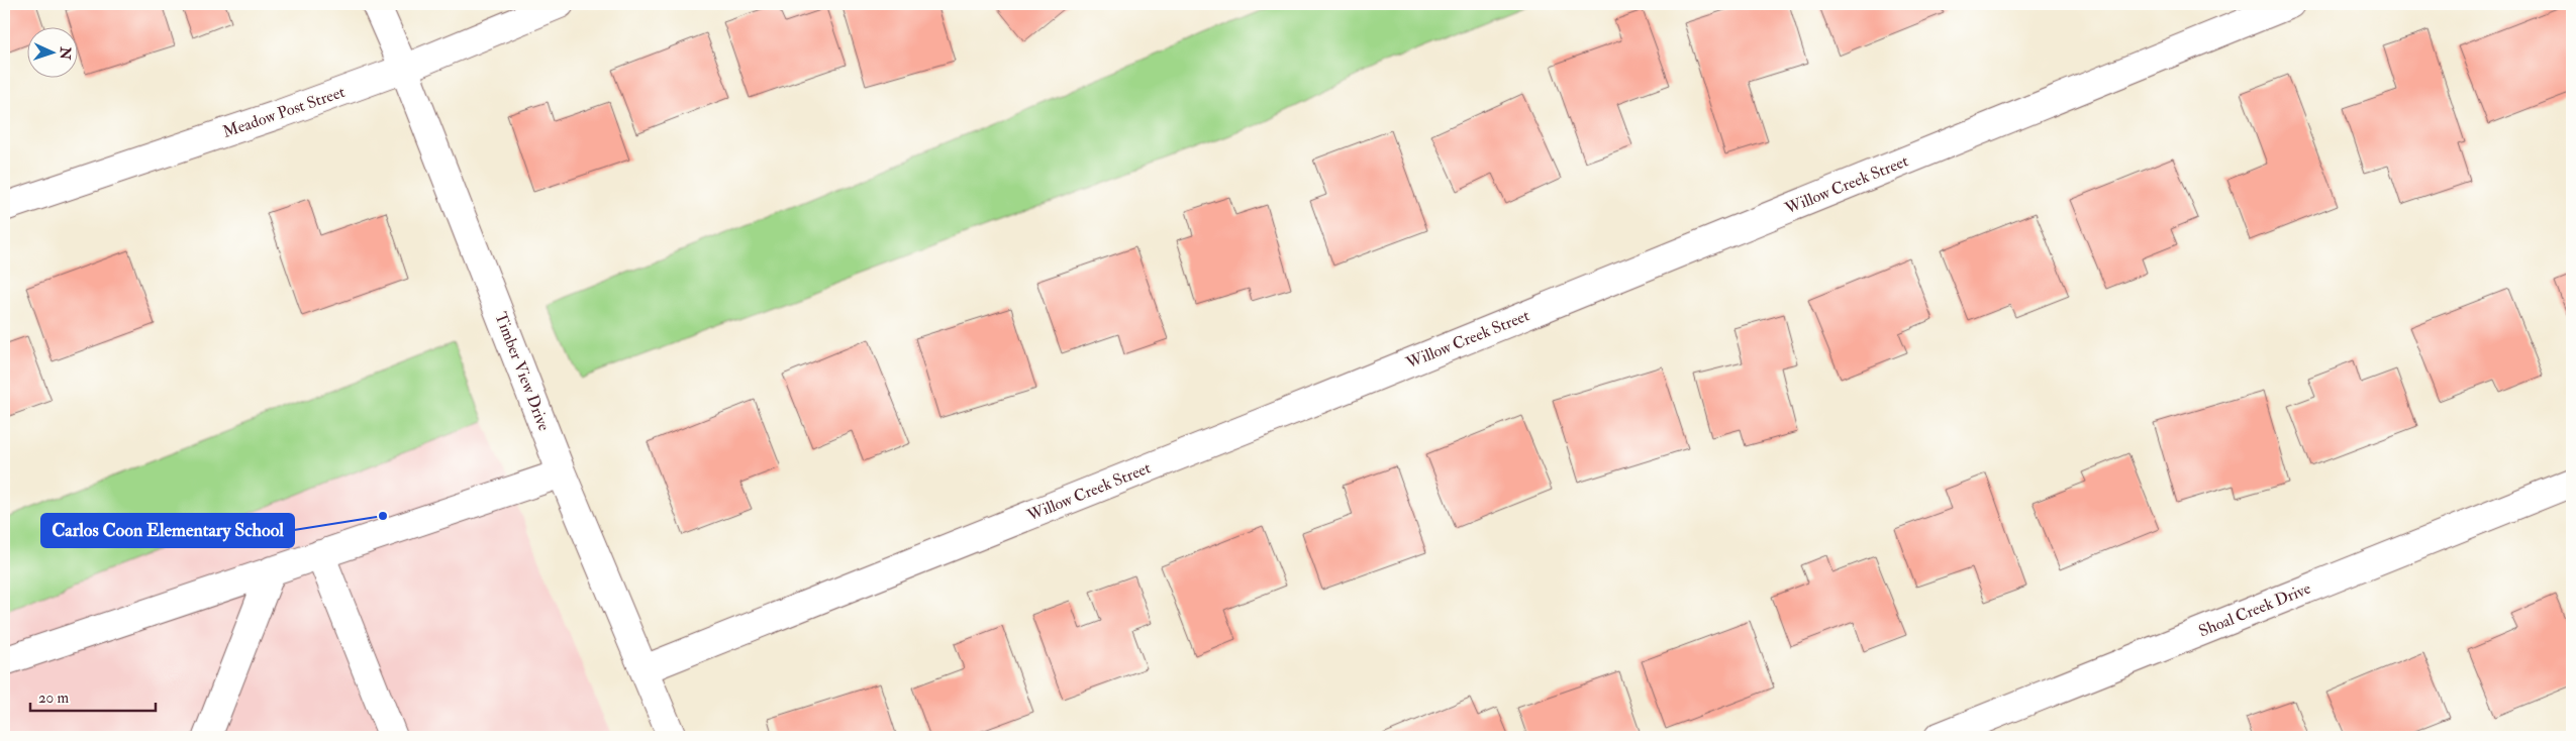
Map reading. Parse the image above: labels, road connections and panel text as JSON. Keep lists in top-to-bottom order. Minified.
{"streets":{"street":["Meadow Post Street","Willow Creek Street","Timber View Drive","Shoal Creek Drive"]},"crossings":[["Meadow Post Street","Timber View Drive"],["Willow Creek Street","Timber View Drive"]],"places":["Carlos Coon Elementary School"],"scale_bar":"20 m","north":"right"}
